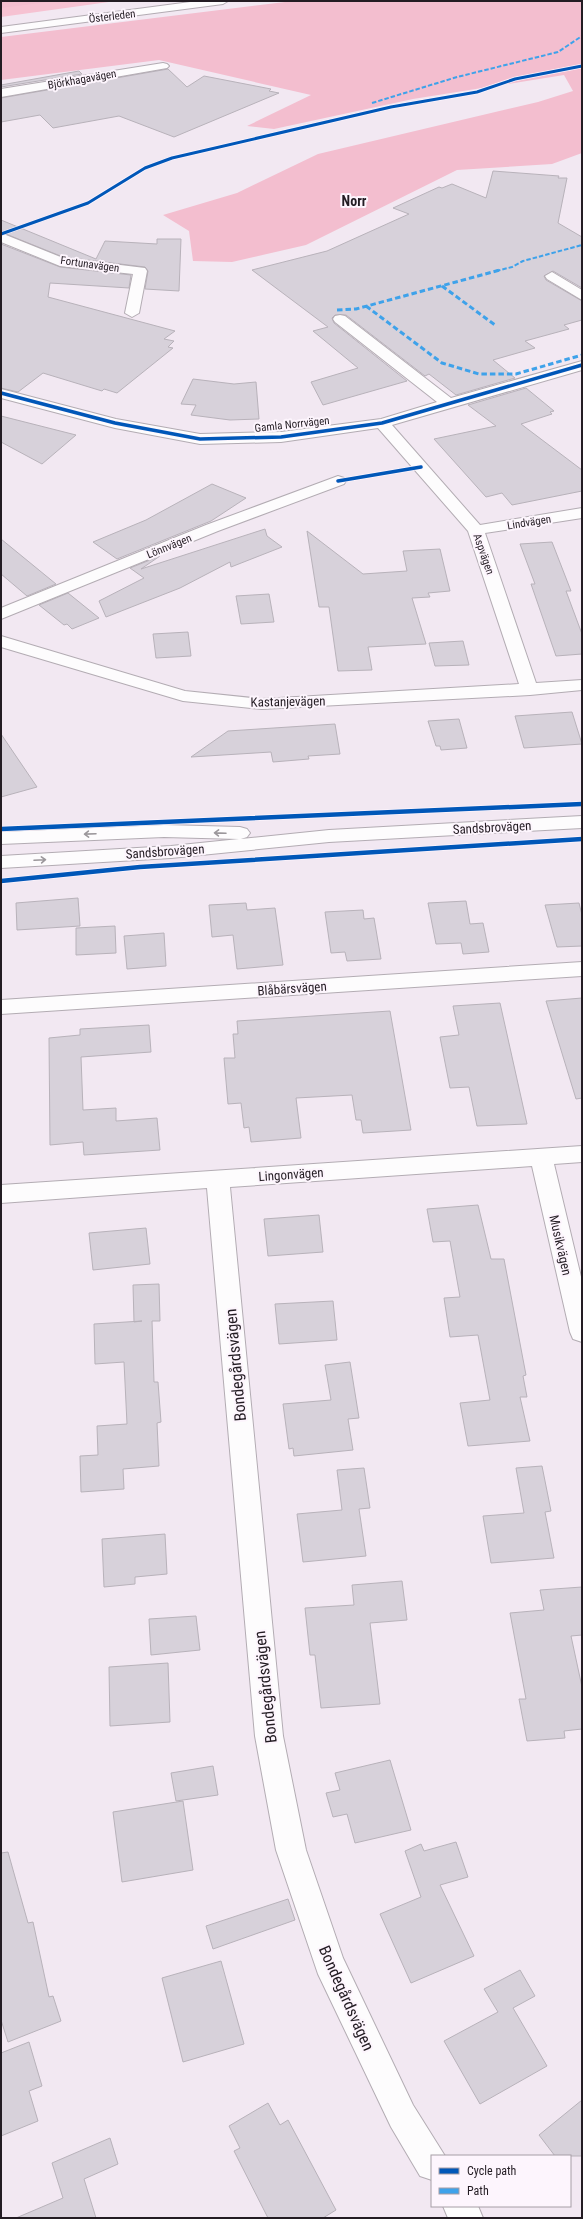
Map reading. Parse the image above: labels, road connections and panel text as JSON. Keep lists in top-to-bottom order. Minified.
{"streets":{"main road":["Österleden","Björkhagavägen","Fortunavägen","Gamla Norrvägen","Lindvägen","Lönnvägen","Aspvägen","Kastanjevägen","Sandsbrovägen","Blåbärsvägen","Lingonvägen","Musikvägen","Bondegårdsvägen"]},"crossings":[["Gamla Norrvägen","Aspvägen"],["Lindvägen","Aspvägen"],["Aspvägen","Kastanjevägen"],["Lingonvägen","Musikvägen"],["Lingonvägen","Bondegårdsvägen"]],"districts":["Norr"],"legend":["Cycle path","Path"]}
